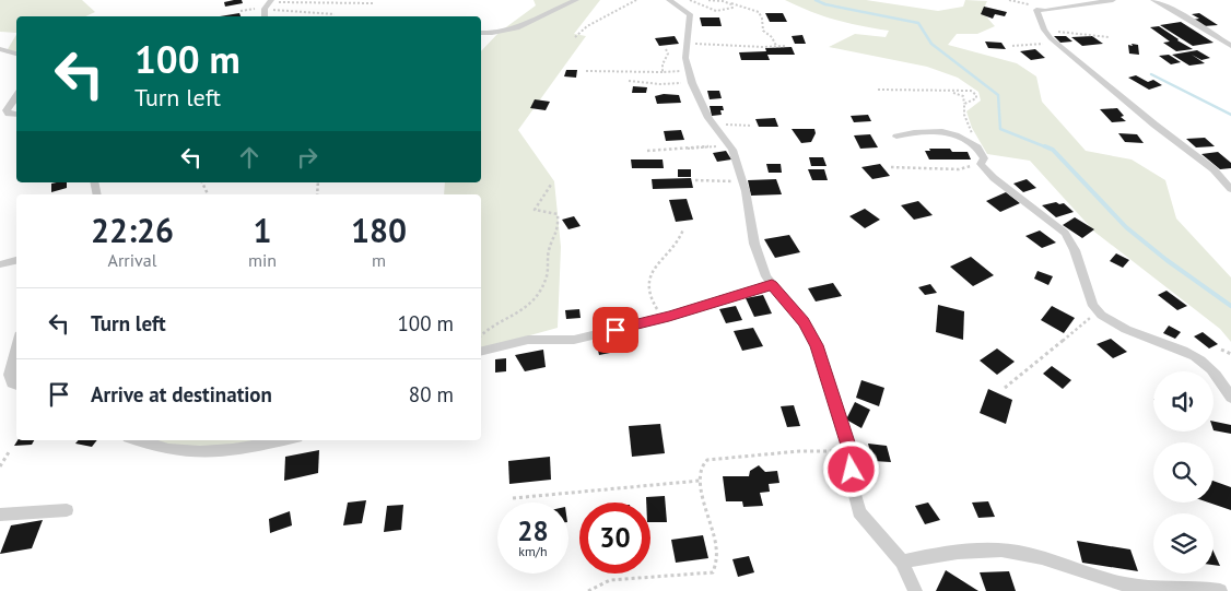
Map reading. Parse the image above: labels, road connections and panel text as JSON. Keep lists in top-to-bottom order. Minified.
{"page":{"turn":["100 m","Turn left"],"eta":["22:26","Arrival","1","min","180","m"],"list":[{"name":"Turn left","value":"100 m"},{"name":"Arrive at destination","value":"80 m"}],"speed":"28 km/h","limit":"30"}}
